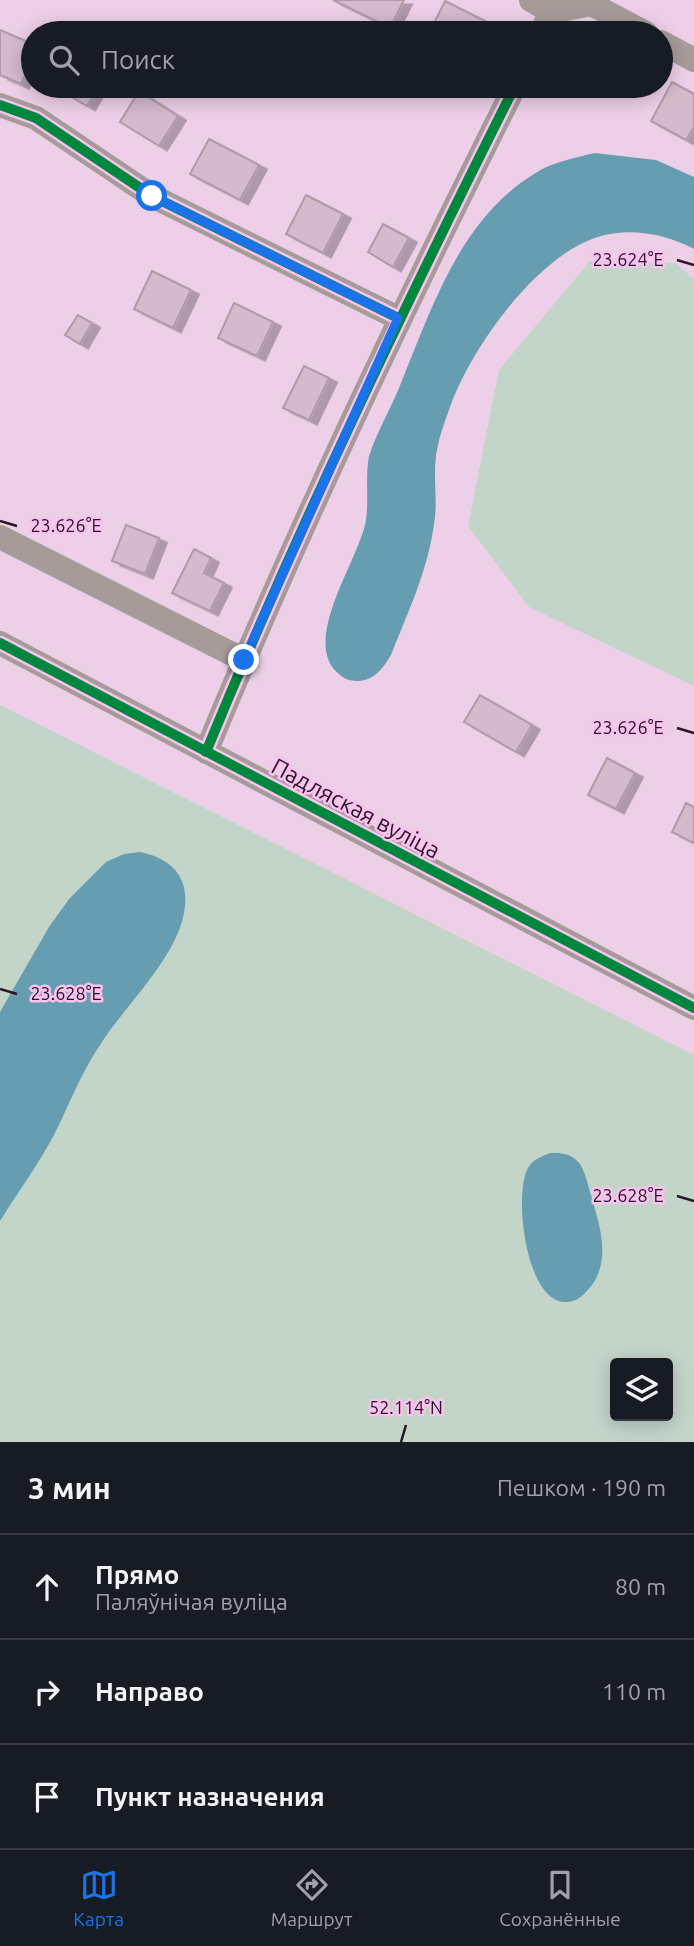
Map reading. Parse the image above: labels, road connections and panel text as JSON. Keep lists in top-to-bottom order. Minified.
{"streets":{"street":["Падляская вуліца"]},"page":{"search":"Поиск","heading":["3 мин","Пешком · 190 m"],"list":[["Прямо","Паляўнічая вуліца","80 m"],["Направо","110 m"],"Пункт назначения"],"nav":["Карта","Маршрут","Сохранённые"]},"coordinates":["23.624°E","23.626°E","23.628°E","52.114°N"]}
